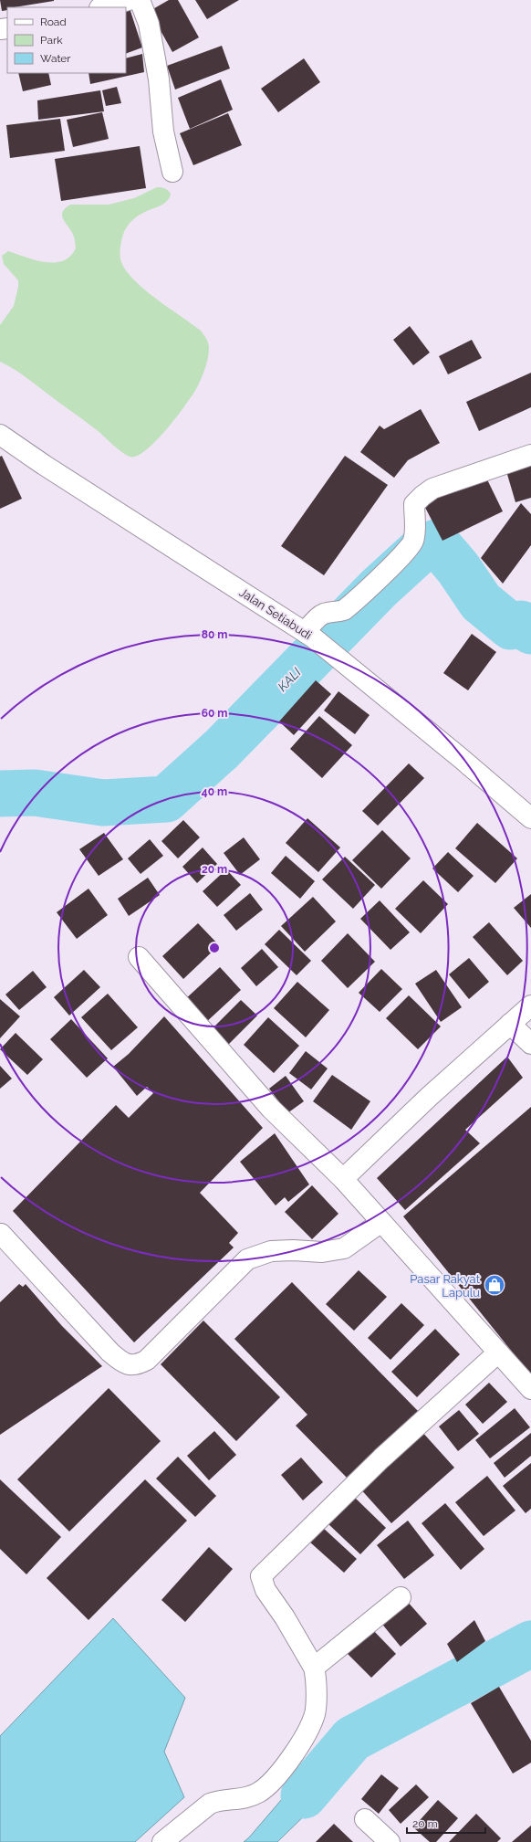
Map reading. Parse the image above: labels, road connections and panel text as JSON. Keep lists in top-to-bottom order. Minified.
{"streets":{"main road":["Jalan Setiabudi"]},"water":["KALI"],"places":{"shop":["Pasar Rakyat Lapulu"]},"legend":["Road","Park","Water"],"scale_bar":"20 m","rings":["80 m","60 m","40 m","20 m"]}
